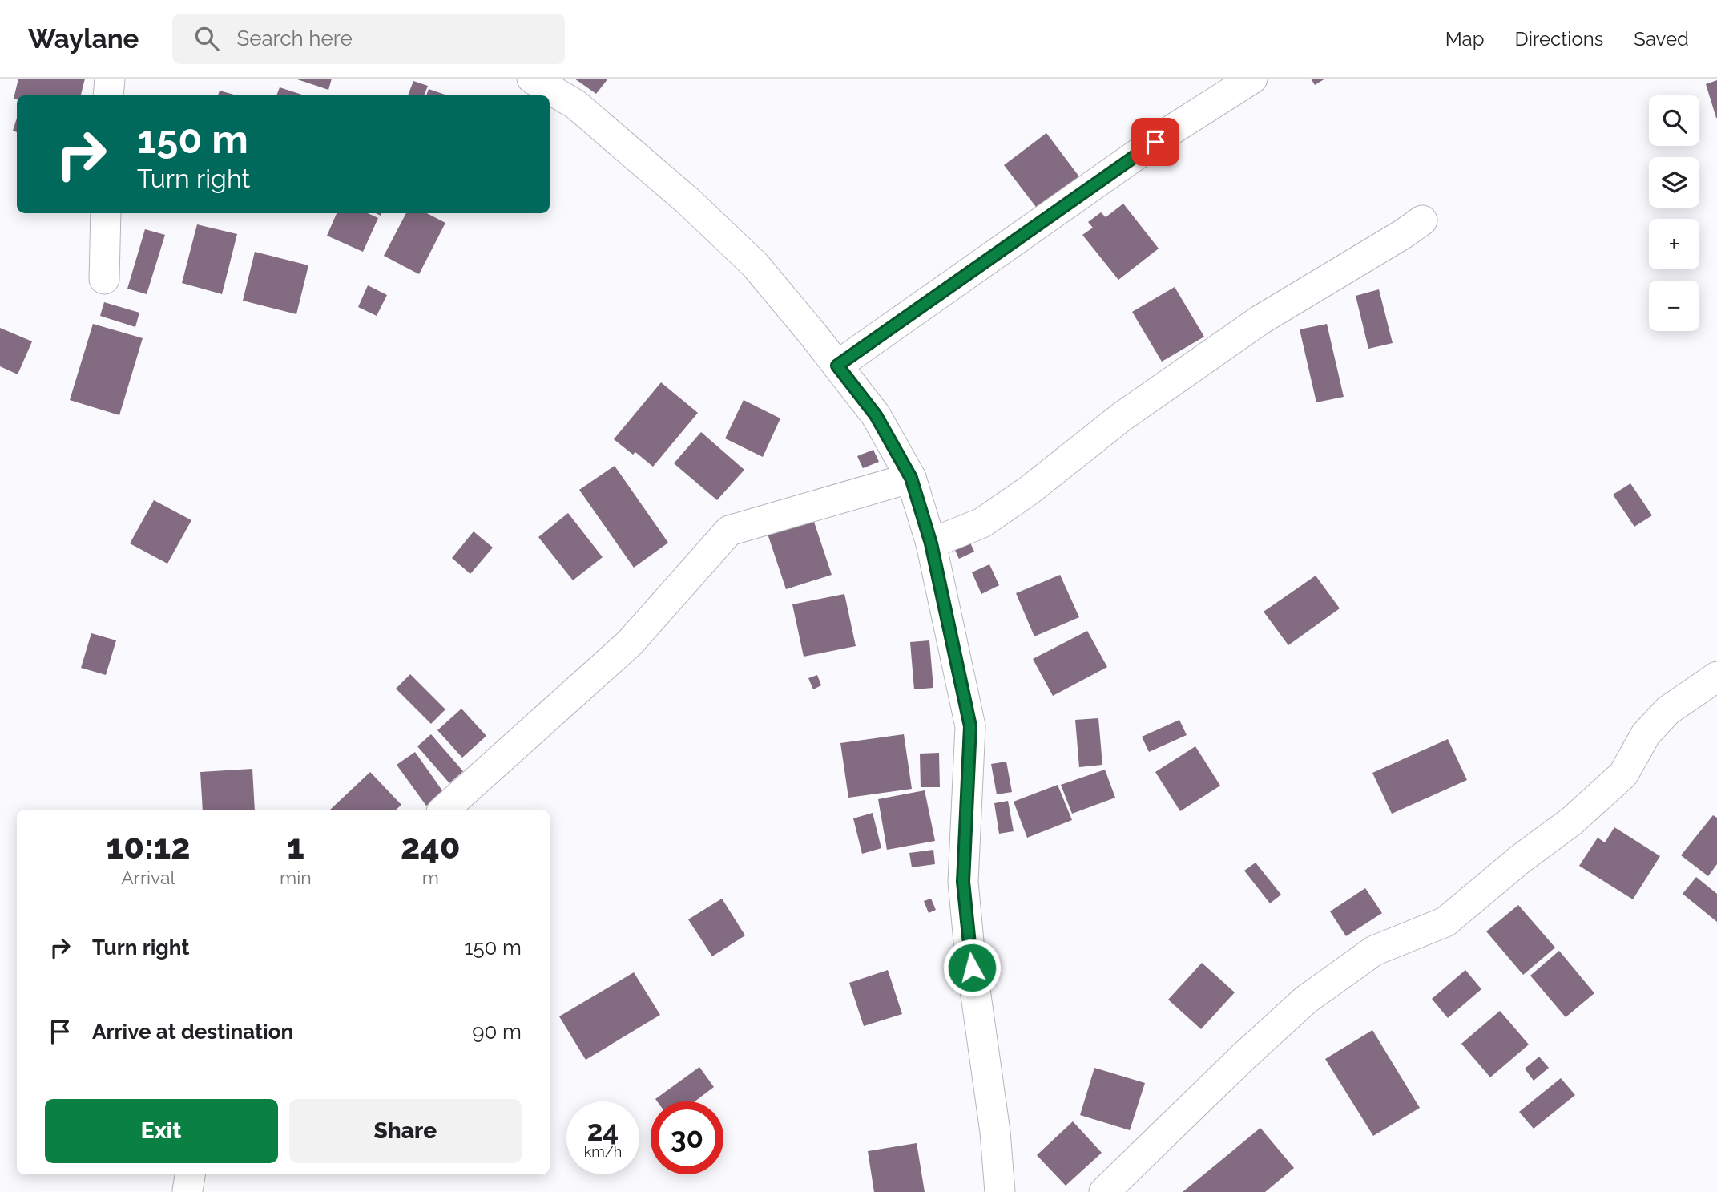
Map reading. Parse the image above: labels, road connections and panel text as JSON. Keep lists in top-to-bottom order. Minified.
{"page":{"header":"Waylane","search":"Search here","nav":["Map","Directions","Saved"],"map_buttons":["+","−"],"turn":["150 m","Turn right"],"eta":["10:12","Arrival","1","min","240","m"],"list":[{"name":"Turn right","value":"150 m"},{"name":"Arrive at destination","value":"90 m"}],"buttons":["Exit","Share"],"speed":"24 km/h","limit":"30"}}
